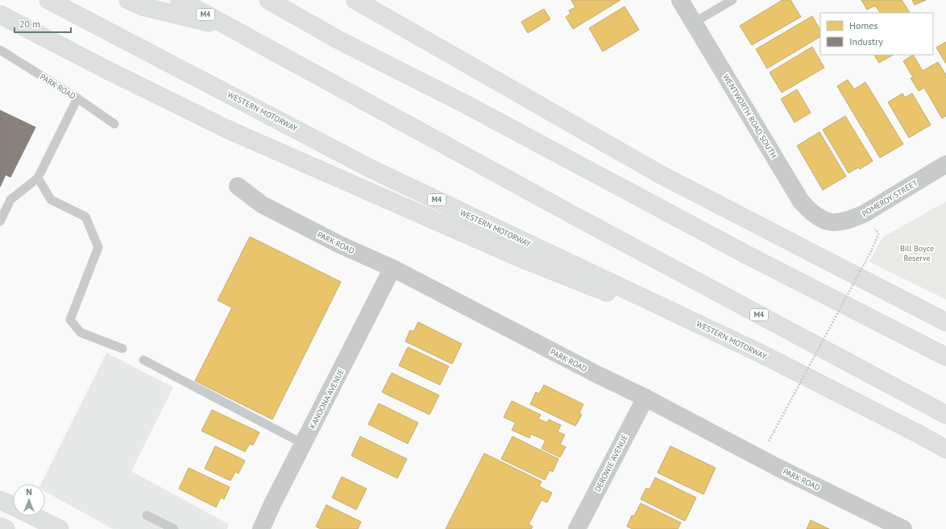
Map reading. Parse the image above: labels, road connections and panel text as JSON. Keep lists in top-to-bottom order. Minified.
{"streets":{"highway":["M4","WESTERN MOTORWAY"],"street":["PARK ROAD","WENTWORTH ROAD SOUTH","POMEROY STREET","KANOONA AVENUE","DEROWIE AVENUE"]},"crossings":[["PARK ROAD","KANOONA AVENUE"],["PARK ROAD","DEROWIE AVENUE"],["WENTWORTH ROAD SOUTH","POMEROY STREET"]],"parks":["Bill Boyce Reserve"],"legend":["Homes","Industry"],"scale_bar":"20 m","north":"top"}
